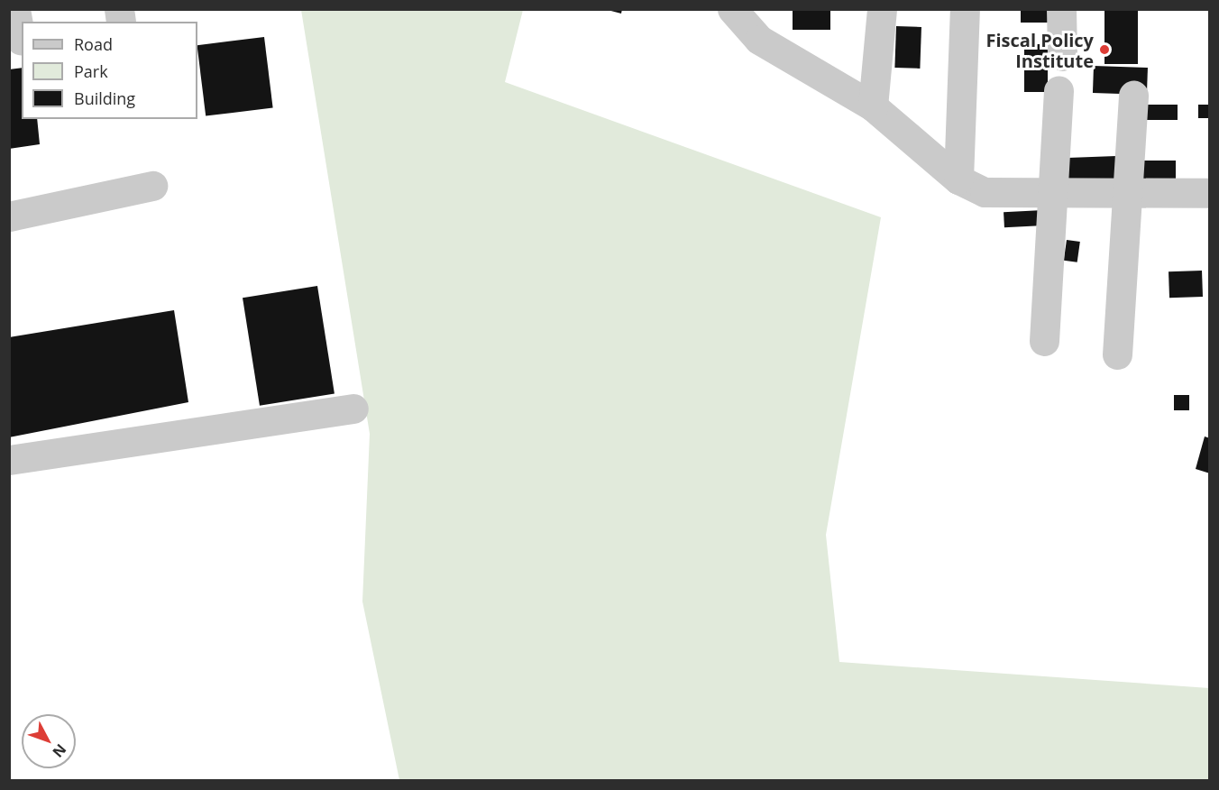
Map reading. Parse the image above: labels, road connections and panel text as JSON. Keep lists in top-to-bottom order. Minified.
{"places":["Fiscal Policy Institute"],"legend":["Road","Park","Building"],"north":"bottom right"}
